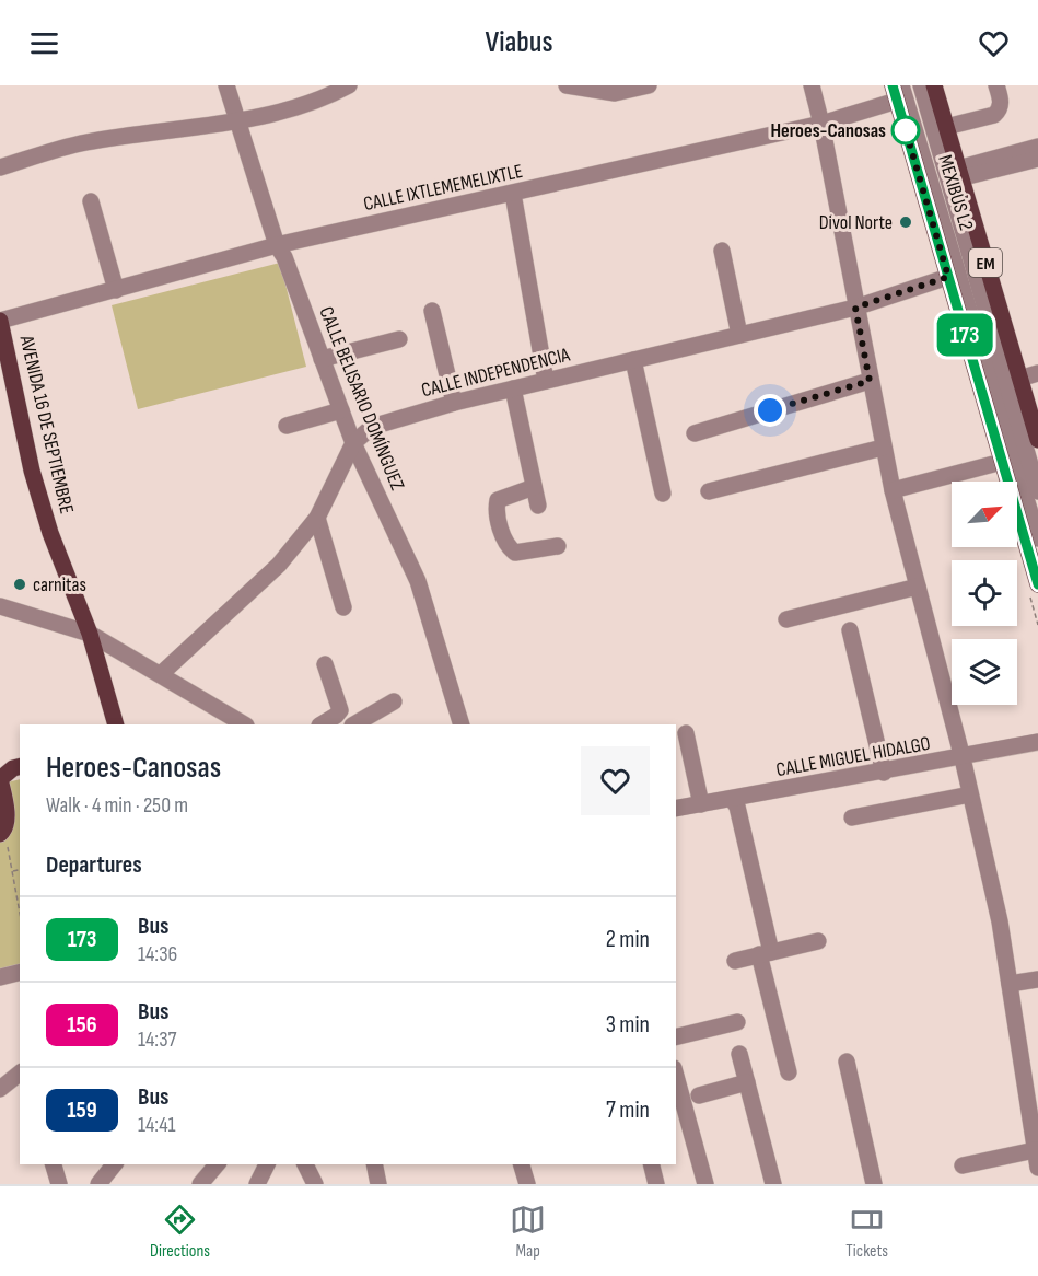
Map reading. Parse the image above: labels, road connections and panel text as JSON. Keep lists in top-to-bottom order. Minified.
{"streets":{"main road":["EM","AVENIDA 16 DE SEPTIEMBRE"],"street":["CALLE IXTLEMEMELIXTLE","MEXIBÚS L2","CALLE INDEPENDENCIA","CALLE BELISARIO DOMÍNGUEZ","CALLE MIGUEL HIDALGO"]},"crossings":[["CALLE IXTLEMEMELIXTLE","MEXIBÚS L2"],["CALLE IXTLEMEMELIXTLE","EM"],["CALLE IXTLEMEMELIXTLE","CALLE BELISARIO DOMÍNGUEZ"],["CALLE IXTLEMEMELIXTLE","AVENIDA 16 DE SEPTIEMBRE"],["MEXIBÚS L2","EM"],["EM","CALLE INDEPENDENCIA"],["CALLE INDEPENDENCIA","CALLE BELISARIO DOMÍNGUEZ"]],"places":["Heroes-Canosas","Divol Norte","carnitas"],"lines":["bus line 173"],"north":"top right","page":{"header":"Viabus","on_map":"173","heading":[["Heroes-Canosas","Walk · 4 min · 250 m"],"Departures"],"list":[{"mark":"173","name":"Bus","note":"14:36","value":"2 min"},{"mark":"156","name":"Bus","note":"14:37","value":"3 min"},{"mark":"159","name":"Bus","note":"14:41","value":"7 min"}],"tabs":["Directions","Map","Tickets"]}}
